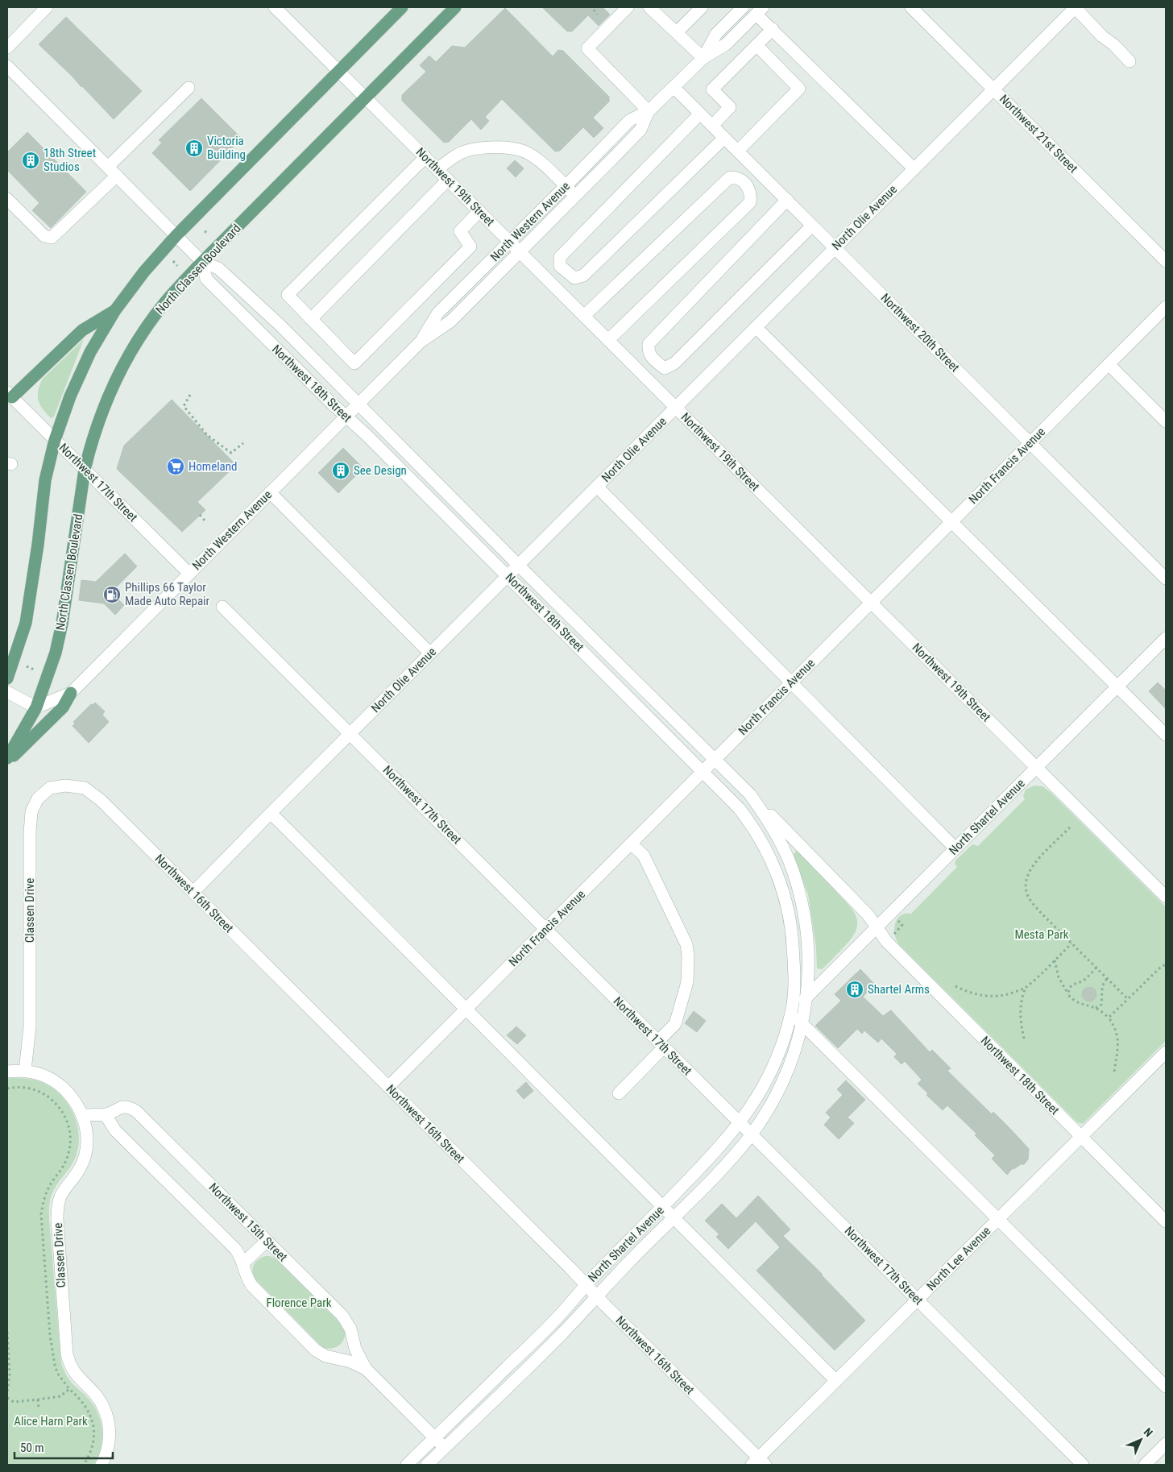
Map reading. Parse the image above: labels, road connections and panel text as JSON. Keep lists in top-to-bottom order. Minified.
{"streets":{"main road":["North Classen Boulevard"],"street":["Northwest 21st Street","Northwest 19th Street","North Olie Avenue","North Western Avenue","Northwest 20th Street","Northwest 18th Street","North Francis Avenue","Northwest 17th Street","North Shartel Avenue","Northwest 16th Street","Classen Drive","Northwest 15th Street","North Lee Avenue"]},"crossings":[["Northwest 21st Street","North Olie Avenue"],["Northwest 19th Street","North Olie Avenue"],["Northwest 19th Street","North Western Avenue"],["Northwest 19th Street","North Classen Boulevard"],["Northwest 19th Street","North Francis Avenue"],["Northwest 19th Street","North Shartel Avenue"],["North Olie Avenue","Northwest 20th Street"],["North Olie Avenue","Northwest 18th Street"],["North Olie Avenue","Northwest 17th Street"],["North Olie Avenue","Northwest 16th Street"],["North Western Avenue","North Classen Boulevard"],["North Western Avenue","Northwest 20th Street"],["North Western Avenue","Northwest 18th Street"],["North Western Avenue","Northwest 17th Street"],["North Classen Boulevard","Northwest 18th Street"],["North Classen Boulevard","Northwest 17th Street"],["Northwest 20th Street","North Francis Avenue"],["Northwest 18th Street","North Francis Avenue"],["Northwest 18th Street","North Shartel Avenue"],["Northwest 18th Street","North Lee Avenue"],["North Francis Avenue","Northwest 17th Street"],["North Francis Avenue","Northwest 16th Street"],["Northwest 17th Street","North Shartel Avenue"],["Northwest 17th Street","North Lee Avenue"],["North Shartel Avenue","Northwest 16th Street"],["North Shartel Avenue","Northwest 15th Street"],["Northwest 16th Street","Classen Drive"],["Northwest 16th Street","North Lee Avenue"],["Classen Drive","Northwest 15th Street"]],"parks":["Mesta Park","Florence Park","Alice Harn Park"],"places":{"building":["Victoria Building","18th Street Studios","See Design","Shartel Arms"],"supermarket":["Homeland"],"fuel station":["Phillips 66 Taylor Made Auto Repair"]},"scale_bar":"50 m","north":"top right"}
